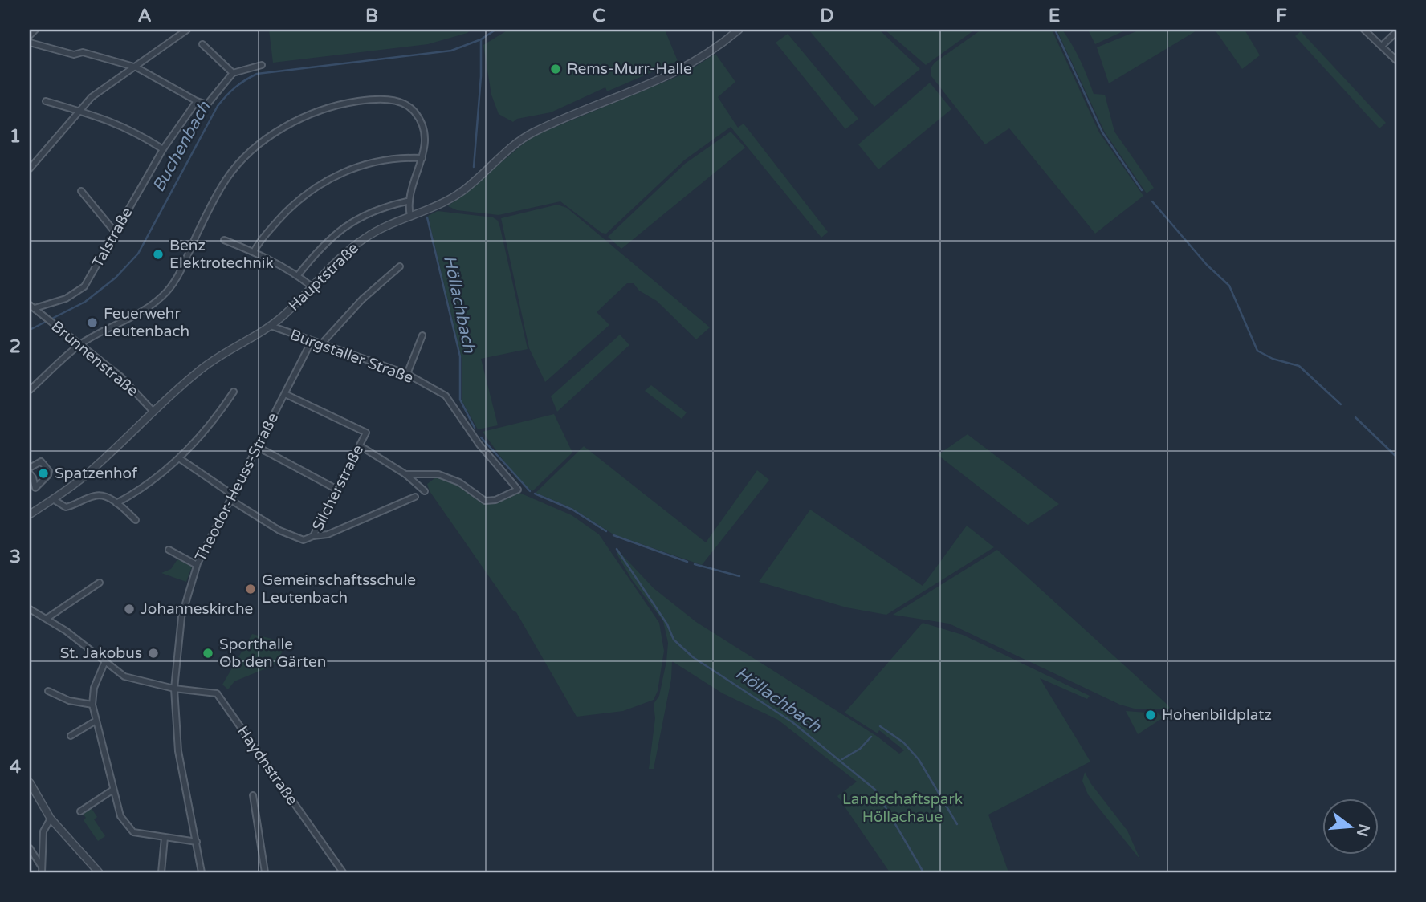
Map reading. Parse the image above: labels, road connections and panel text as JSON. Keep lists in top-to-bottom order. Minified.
{"streets":{"street":["Talstraße","Hauptstraße","Burgstaller Straße","Brunnenstraße","Theodor-Heuss-Straße","Silcherstraße","Haydnstraße"]},"crossings":[["Talstraße","Brunnenstraße"],["Hauptstraße","Burgstaller Straße"],["Hauptstraße","Brunnenstraße"],["Burgstaller Straße","Theodor-Heuss-Straße"],["Theodor-Heuss-Straße","Silcherstraße"],["Theodor-Heuss-Straße","Haydnstraße"]],"water":["Buchenbach","Höllachbach"],"parks":["Landschaftspark Höllachaue"],"places":["Rems-Murr-Halle","Benz Elektrotechnik","Feuerwehr Leutenbach","Spatzenhof","Gemeinschaftsschule Leutenbach","Johanneskirche","St. Jakobus","Sporthalle Ob den Gärten","Hohenbildplatz"],"north":"right","grid":{"columns":["A","B","C","D","E","F"],"rows":["1","2","3","4"]}}
